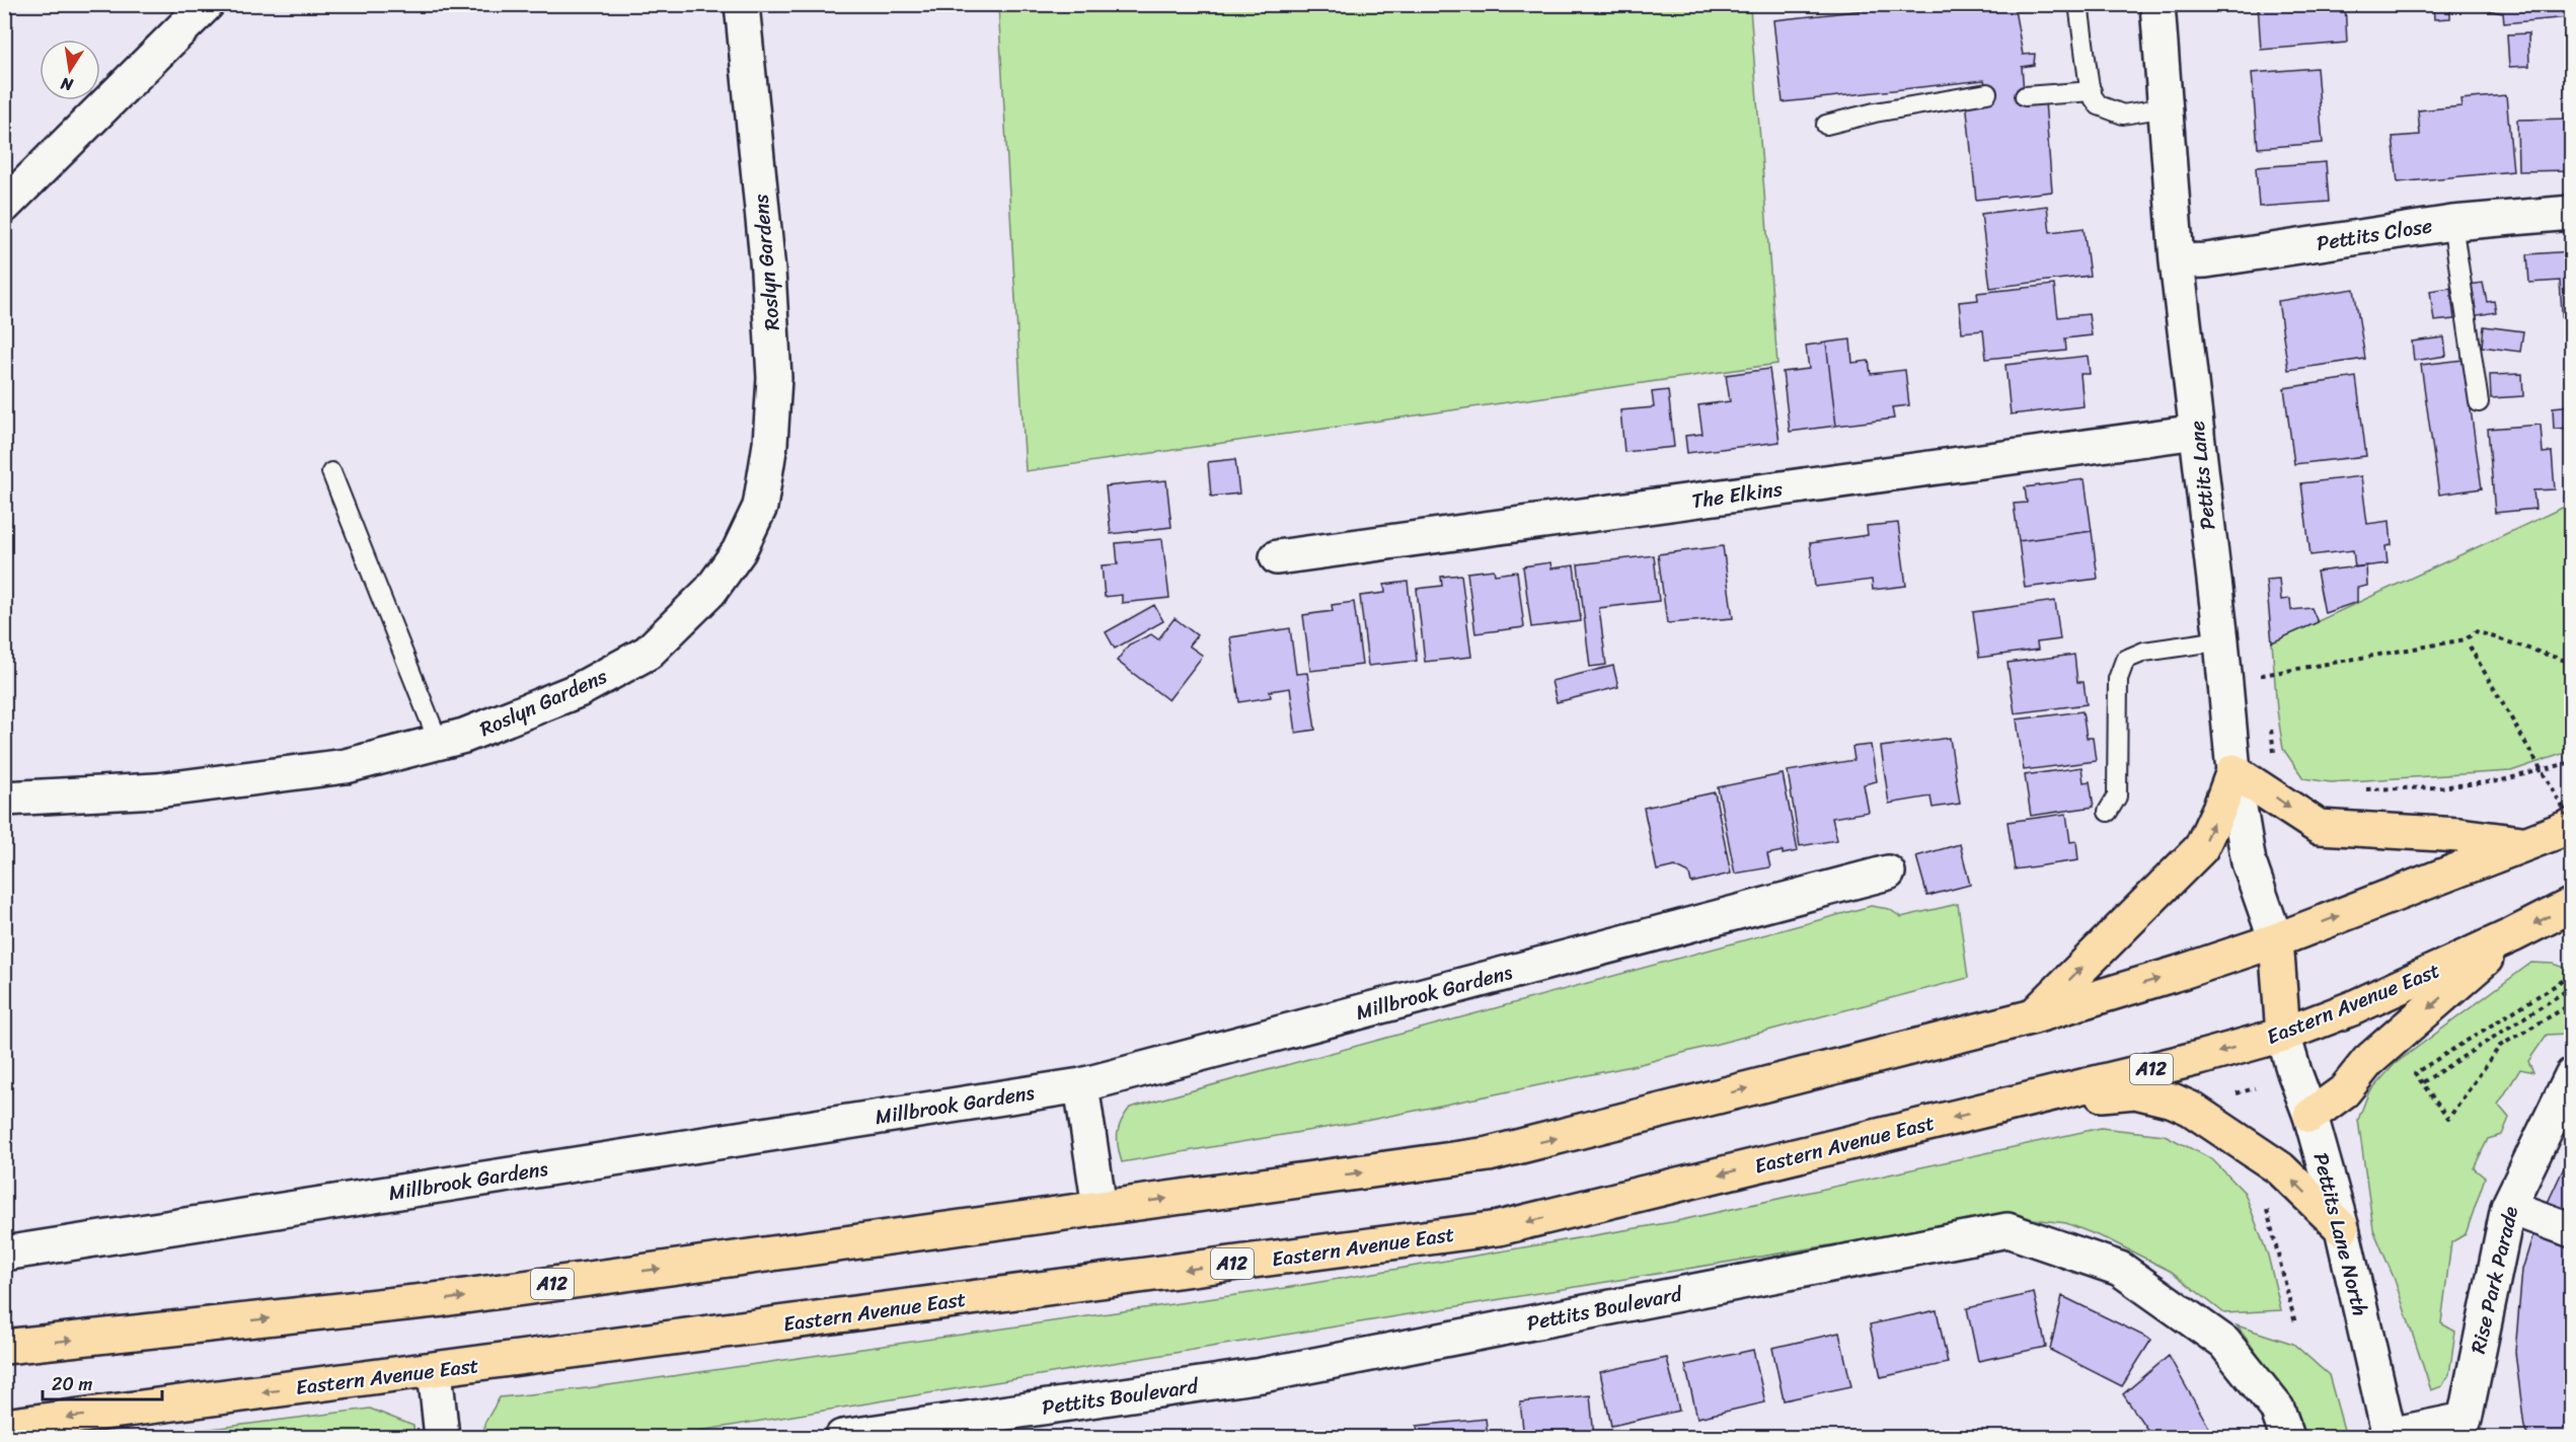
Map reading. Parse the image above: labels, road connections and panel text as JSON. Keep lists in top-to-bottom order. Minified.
{"streets":{"highway":["Eastern Avenue East","A12"],"street":["Pettits Close","Roslyn Gardens","Pettits Lane","The Elkins","Millbrook Gardens","Pettits Lane North","Rise Park Parade","Pettits Boulevard"]},"crossings":[["Pettits Close","Pettits Lane"],["Pettits Lane","The Elkins"],["Pettits Lane","A12"],["Eastern Avenue East","Pettits Lane North"],["Pettits Lane North","Rise Park Parade"]],"scale_bar":"20 m","north":"bottom"}
